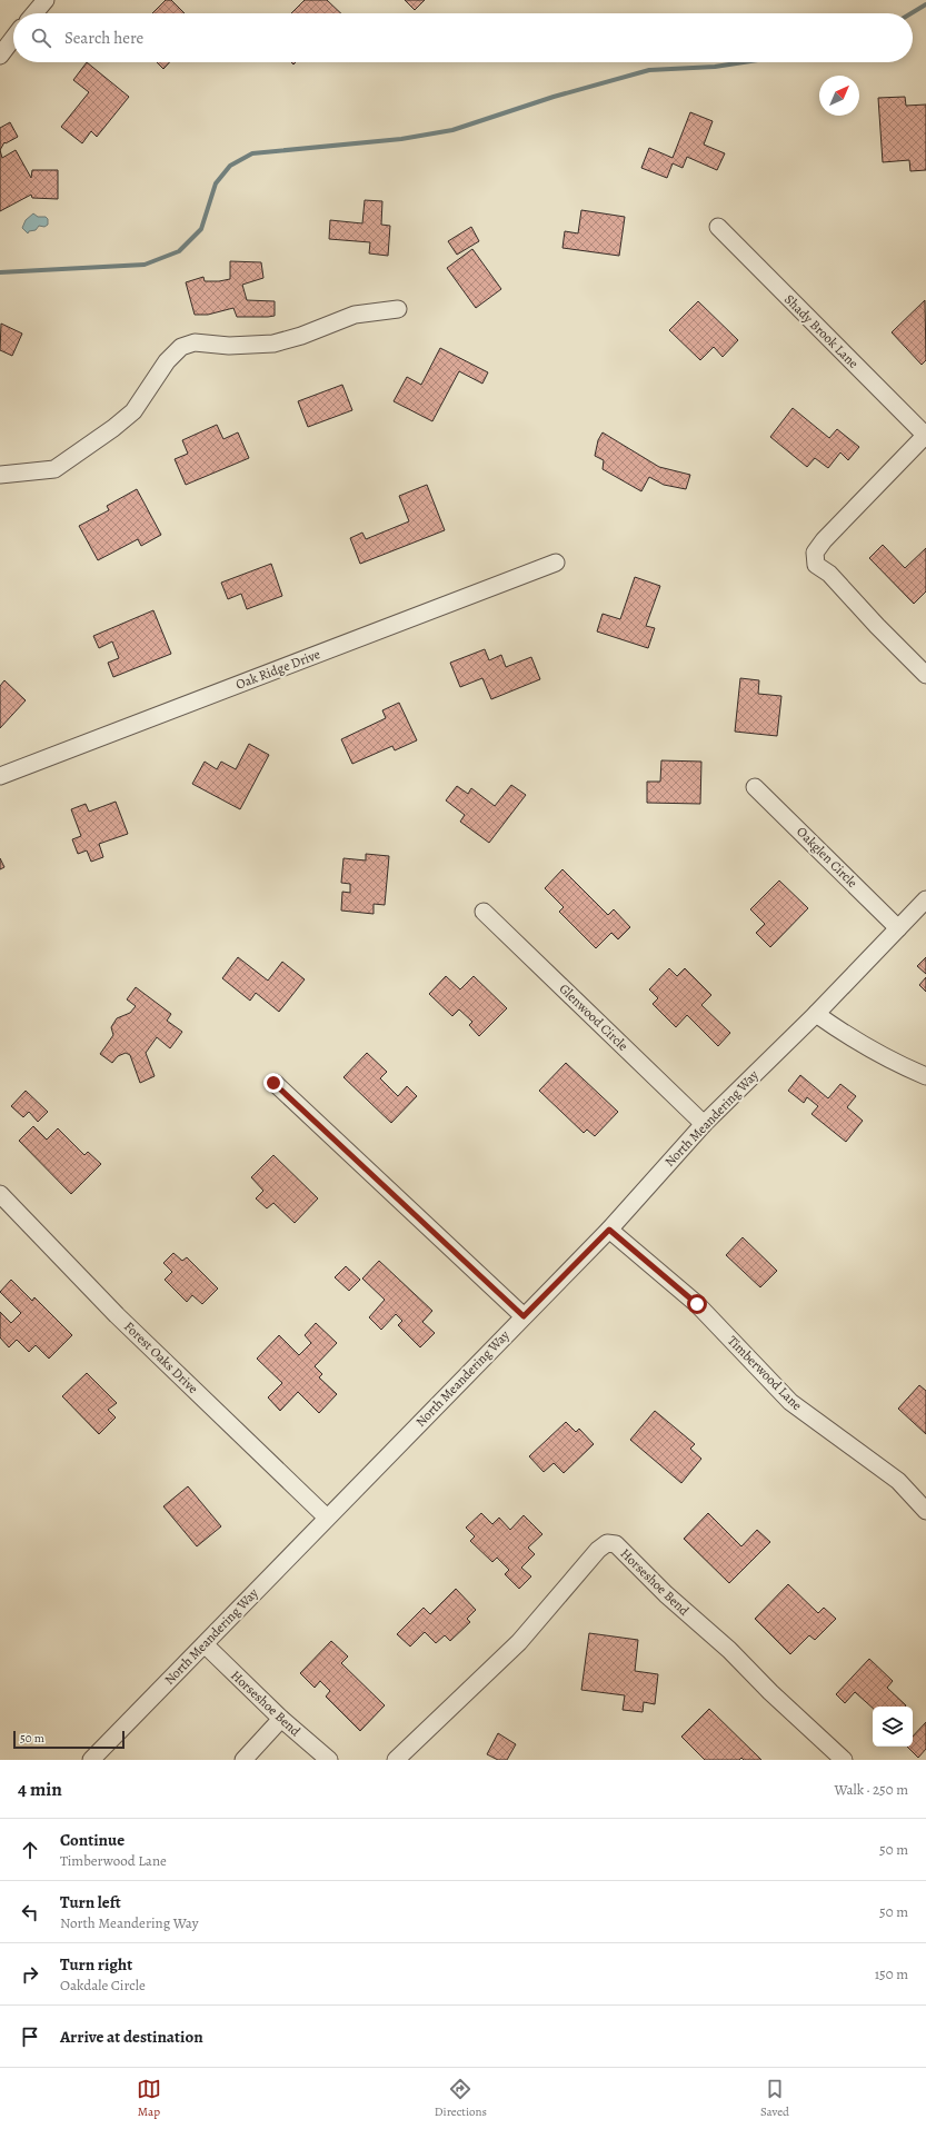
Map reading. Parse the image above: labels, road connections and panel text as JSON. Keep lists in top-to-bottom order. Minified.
{"streets":{"street":["Shady Brook Lane","Oak Ridge Drive","Oakglen Circle","Glenwood Circle","North Meandering Way","Forest Oaks Drive","Timberwood Lane","Horseshoe Bend"]},"crossings":[["Oakglen Circle","North Meandering Way"],["Glenwood Circle","North Meandering Way"],["North Meandering Way","Forest Oaks Drive"],["North Meandering Way","Timberwood Lane"],["North Meandering Way","Horseshoe Bend"]],"scale_bar":"50 m","north":"top right","page":{"search":"Search here","scale":"50 m","heading":["4 min","Walk · 250 m"],"list":[["Continue","Timberwood Lane","50 m"],["Turn left","North Meandering Way","50 m"],["Turn right","Oakdale Circle","150 m"],"Arrive at destination"],"nav":["Map","Directions","Saved"]}}
